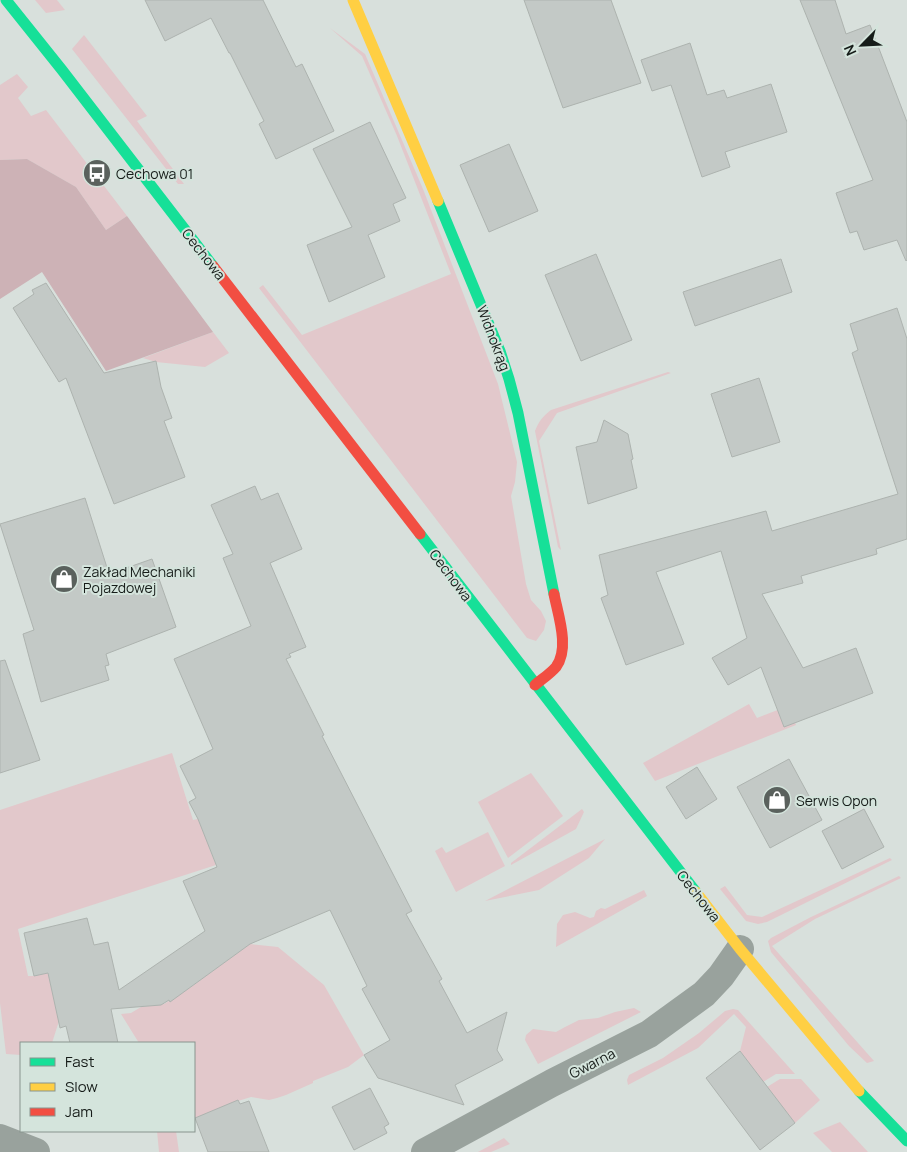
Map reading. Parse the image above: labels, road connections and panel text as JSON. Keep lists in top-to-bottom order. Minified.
{"streets":{"street":["Cechowa","Widnokrąg","Gwarna"]},"crossings":[["Cechowa","Widnokrąg"],["Cechowa","Gwarna"]],"places":{"bus stop":["Cechowa 01"],"shop":["Zakład Mechaniki Pojazdowej","Serwis Opon"]},"legend":["Fast","Slow","Jam"],"north":"bottom left"}
